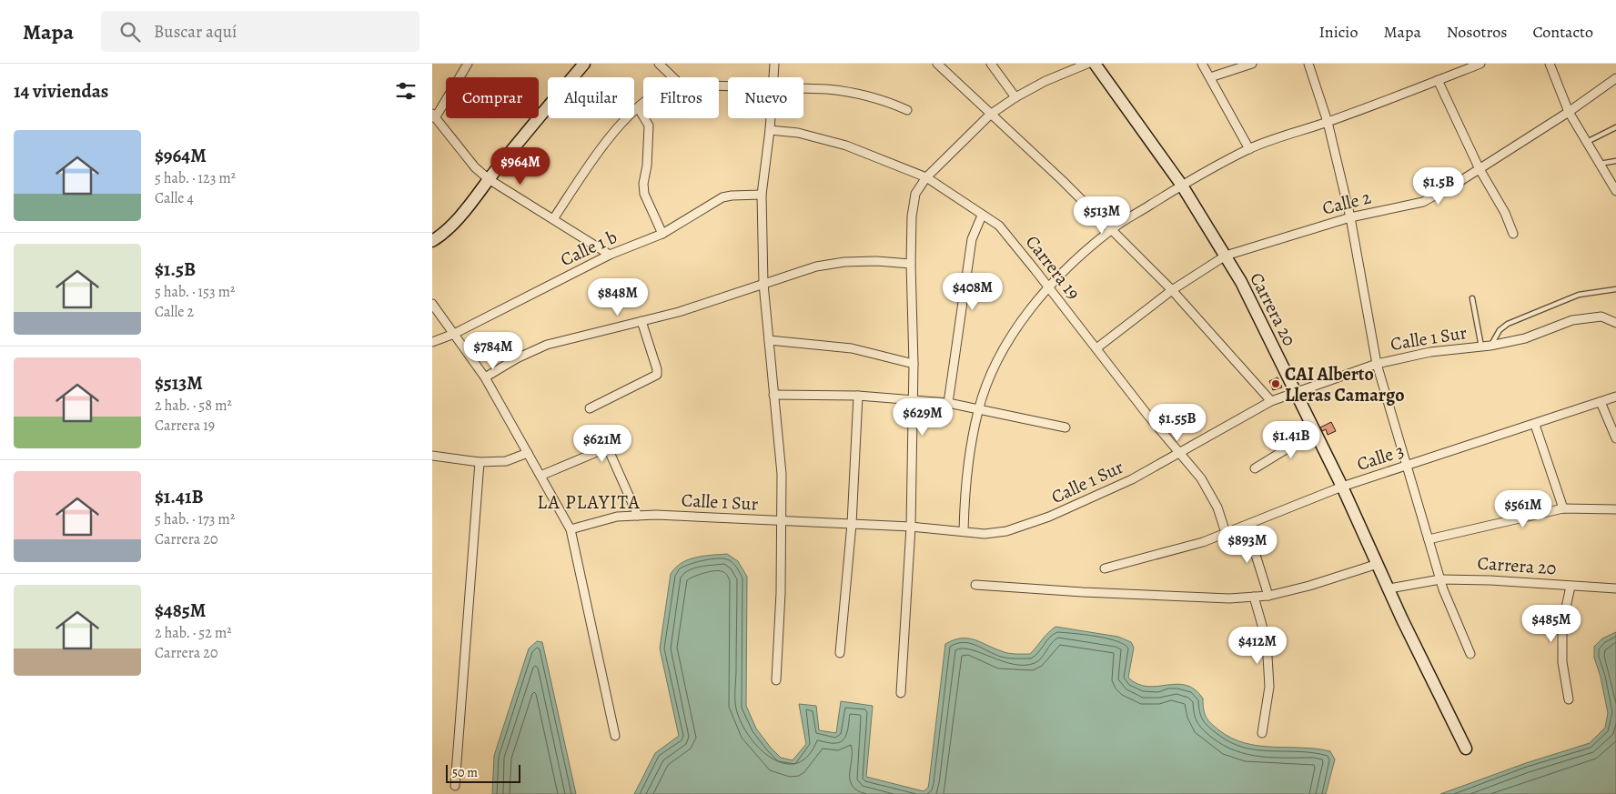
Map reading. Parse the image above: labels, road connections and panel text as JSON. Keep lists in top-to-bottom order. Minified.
{"streets":{"street":["Calle 2","Calle 1 b","Carrera 19","Carrera 20","Calle 1 Sur","Calle 3"]},"crossings":[["Calle 2","Carrera 19"],["Calle 2","Carrera 20"],["Carrera 19","Calle 1 Sur"],["Carrera 19","Calle 3"],["Carrera 20","Calle 1 Sur"],["Carrera 20","Calle 3"]],"districts":["LA PLAYITA"],"places":["CAI Alberto Lleras Camargo"],"scale_bar":"50 m","page":{"header":"Mapa","search":"Buscar aquí","nav":["Inicio","Mapa","Nosotros","Contacto"],"heading":"14 viviendas","chip":["Comprar","Alquilar","Filtros","Nuevo"],"list":[{"name":"$964M","note":"5 hab. · 123 m² · Calle 4"},{"name":"$1.5B","note":"5 hab. · 153 m² · Calle 2"},{"name":"$513M","note":"2 hab. · 58 m² · Carrera 19"},{"name":"$1.41B","note":"5 hab. · 173 m² · Carrera 20"},{"name":"$485M","note":"2 hab. · 52 m² · Carrera 20"}],"price":["$964M","$1.5B","$513M","$408M","$848M","$784M","$629M","$1.55B","$1.41B","$621M","$561M","$893M","$485M","$412M"],"scale":"50 m"}}
